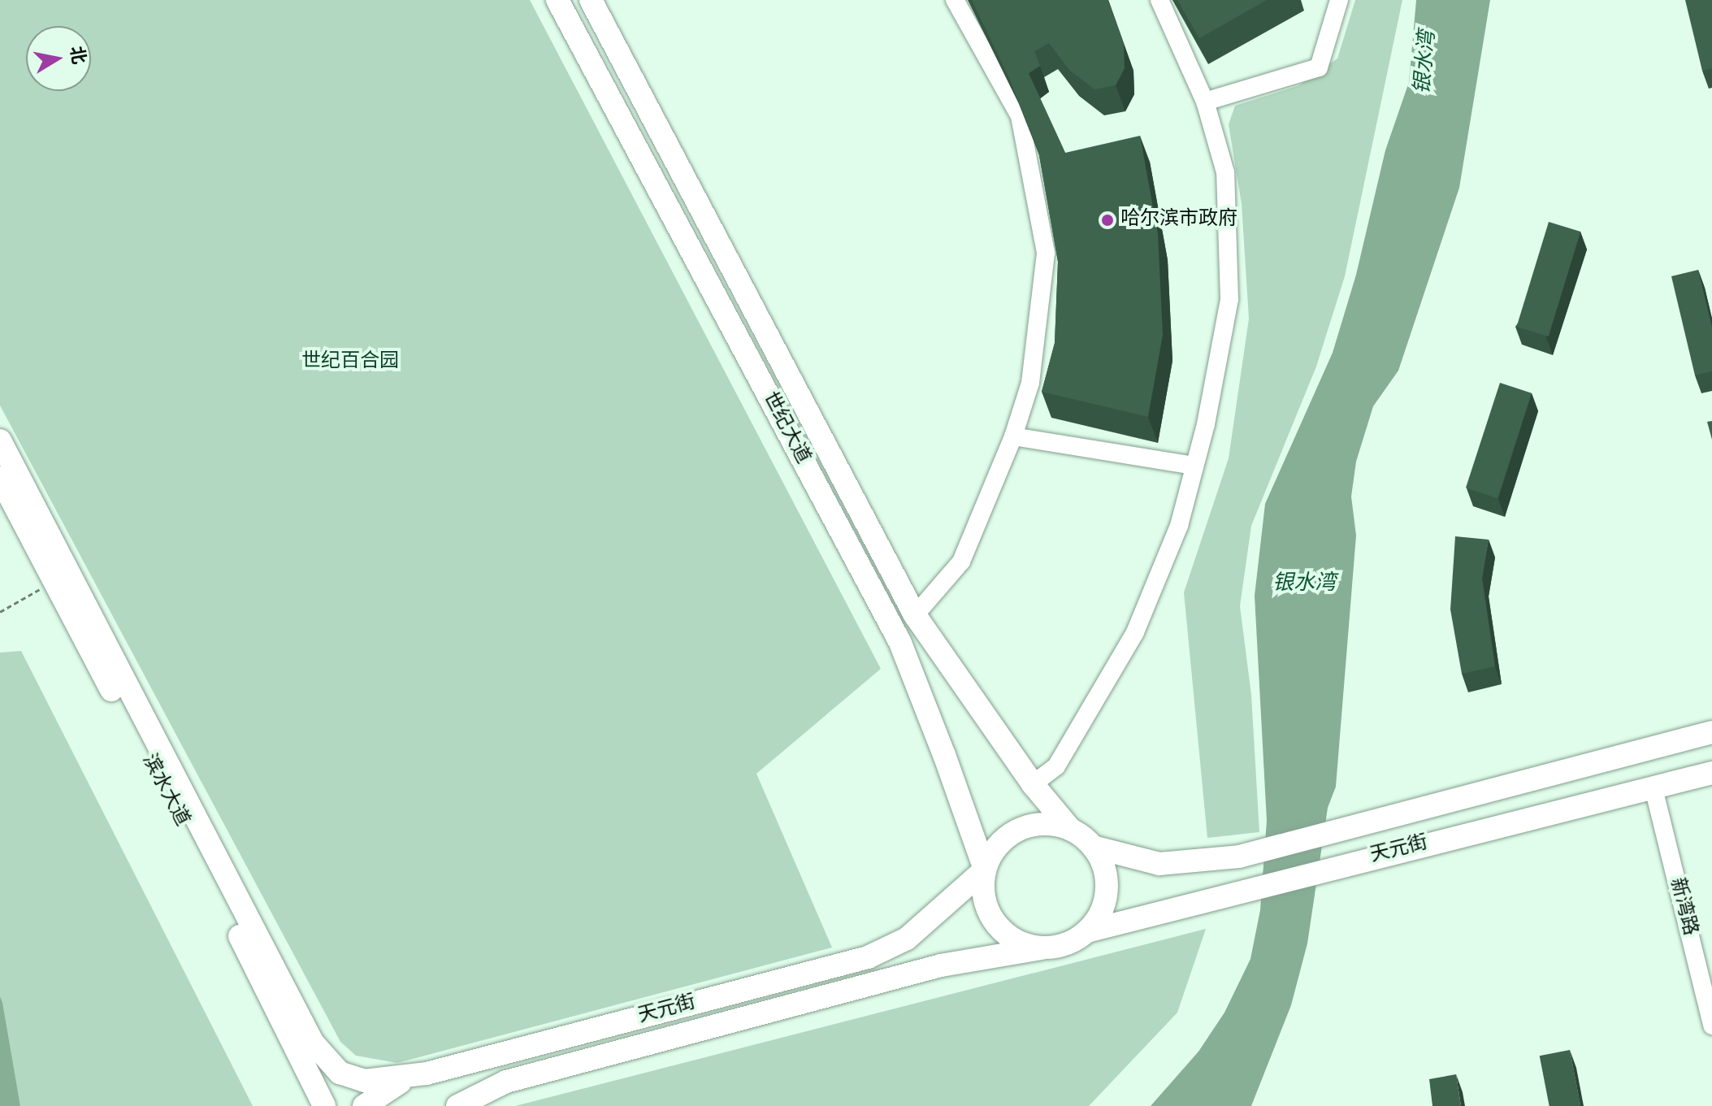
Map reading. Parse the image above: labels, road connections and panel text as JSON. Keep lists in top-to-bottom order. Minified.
{"streets":{"main road":["世纪大道","滨水大道","天元街"],"street":["新湾路"]},"crossings":[["世纪大道","天元街"],["滨水大道","天元街"],["天元街","新湾路"]],"water":["银水湾"],"parks":["世纪百合园"],"places":["哈尔滨市政府"],"north":"right"}
